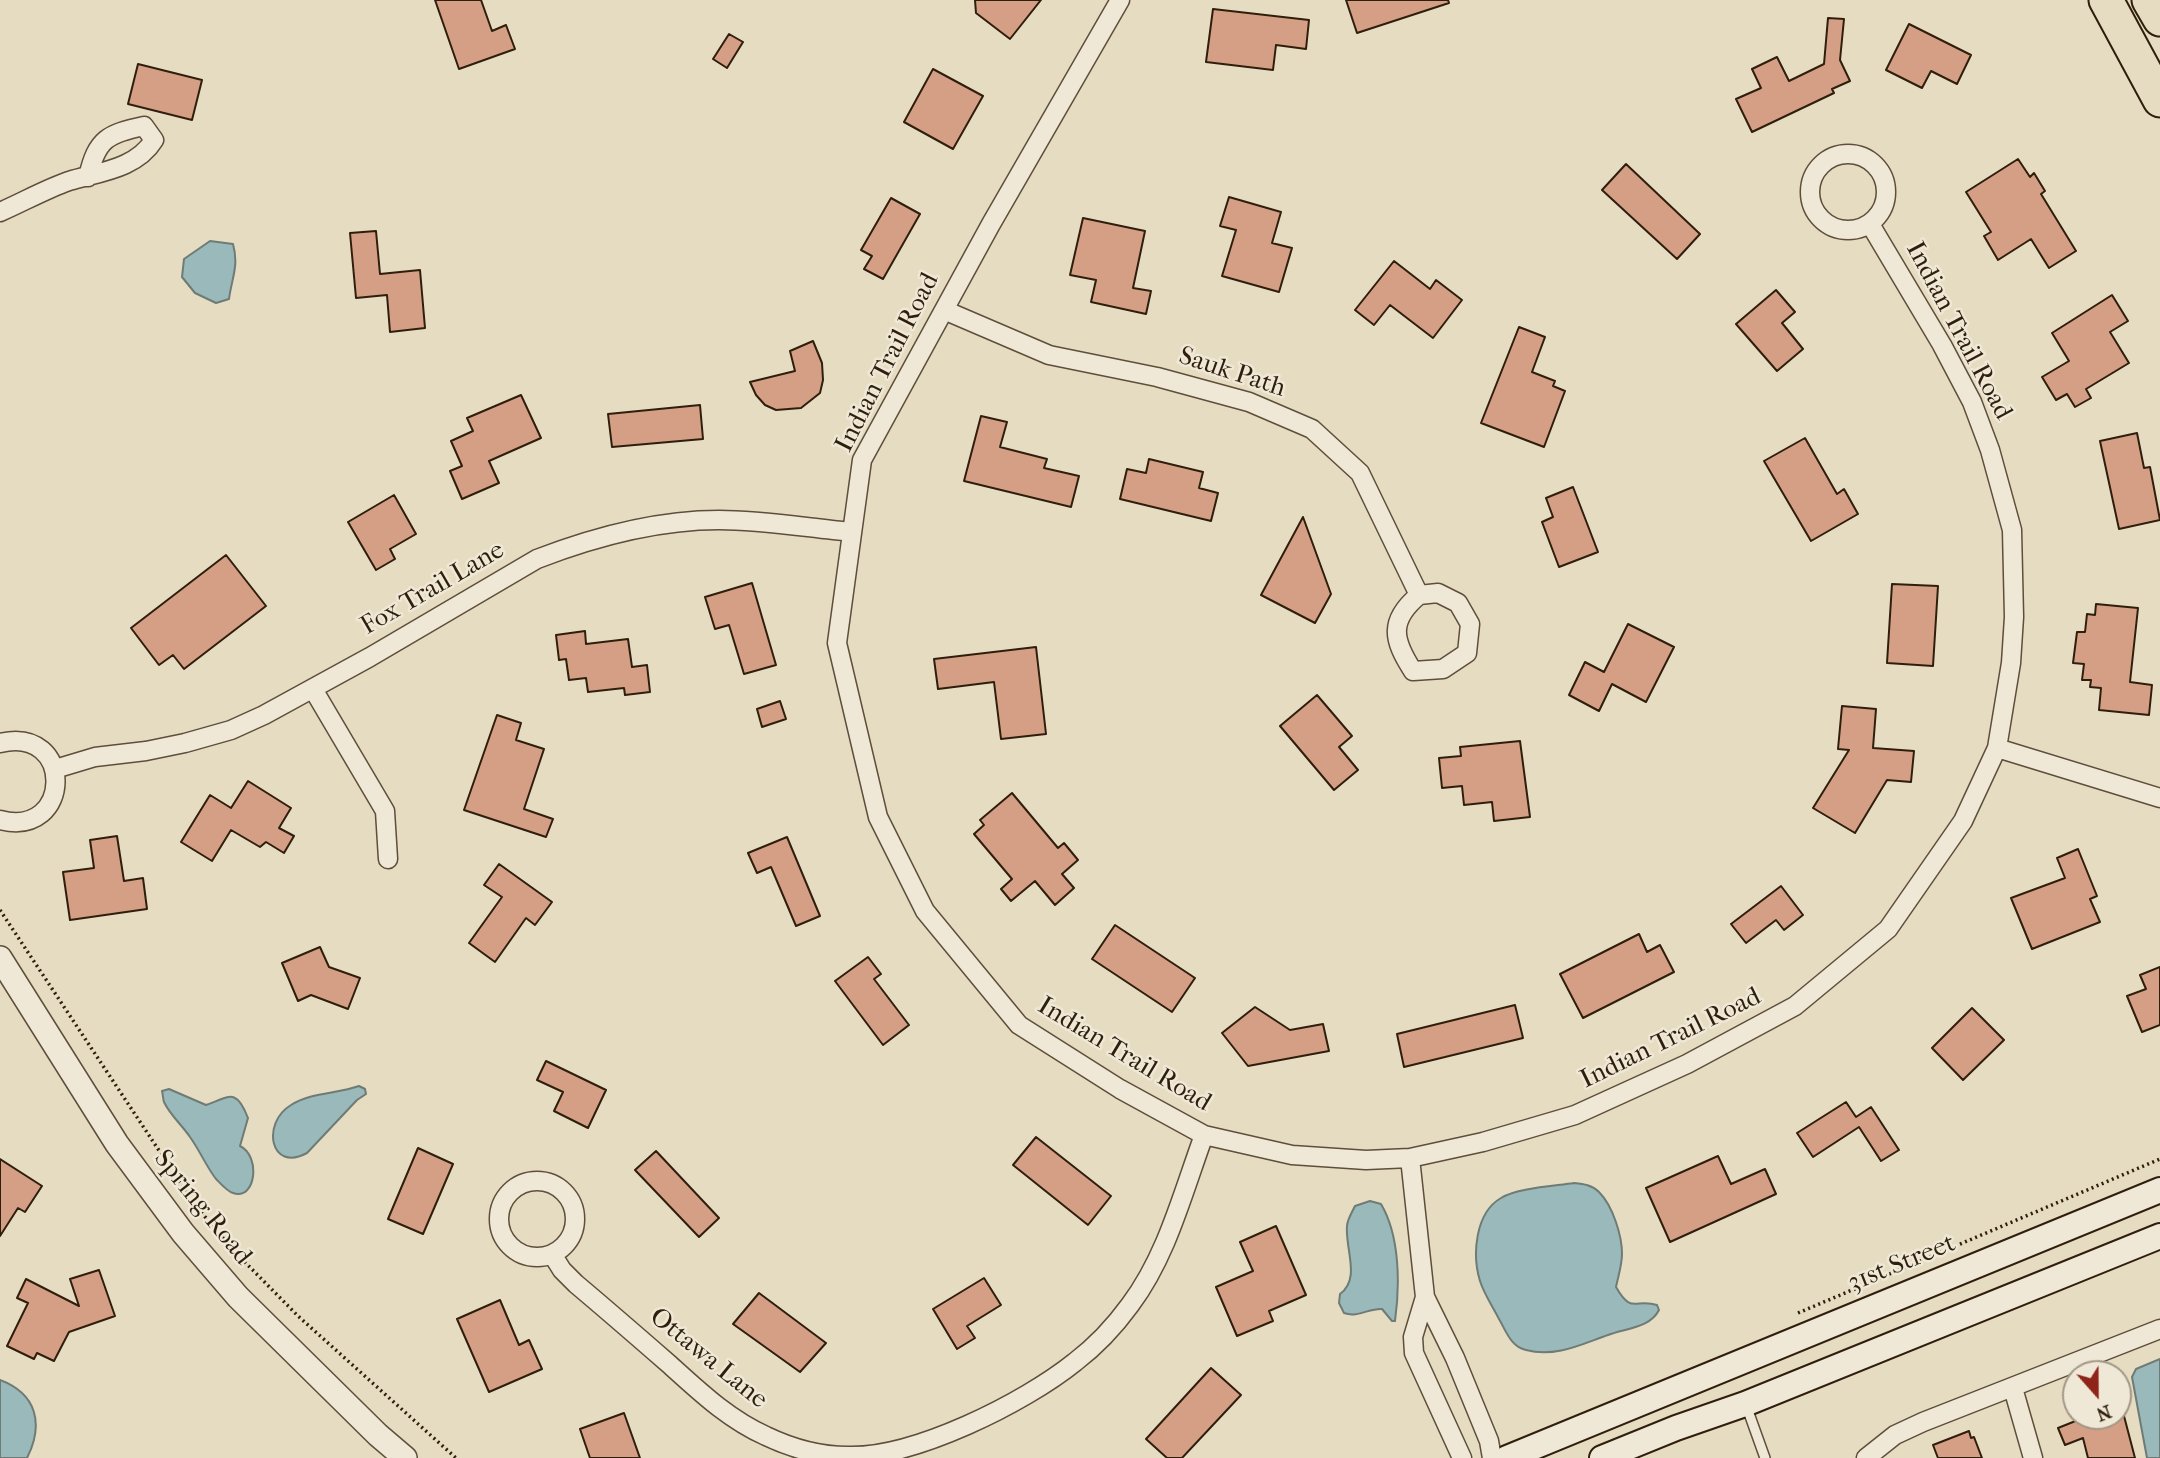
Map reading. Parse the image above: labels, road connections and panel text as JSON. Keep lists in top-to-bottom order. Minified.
{"streets":{"main road":["31st Street"],"street":["Indian Trail Road","Sauk Path","Fox Trail Lane","Spring Road","Ottawa Lane"]},"crossings":[["Indian Trail Road","Sauk Path"],["Indian Trail Road","Fox Trail Lane"],["Indian Trail Road","Ottawa Lane"]],"north":"bottom"}
